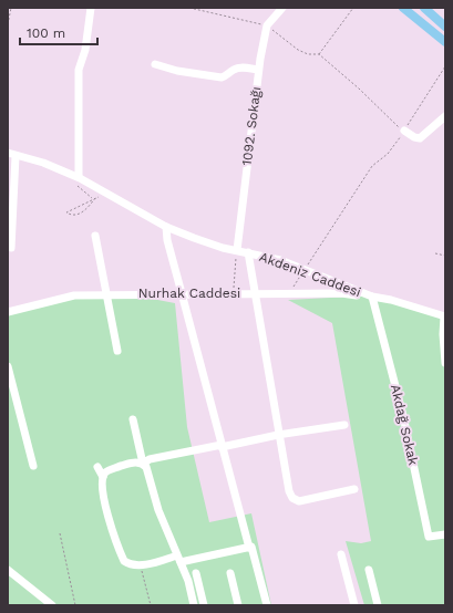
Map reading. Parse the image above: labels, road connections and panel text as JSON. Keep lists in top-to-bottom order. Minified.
{"streets":{"street":["1092. Sokağı","Akdeniz Caddesi","Nurhak Caddesi","Akdağ Sokak"]},"crossings":[["1092. Sokağı","Akdeniz Caddesi"],["Akdeniz Caddesi","Nurhak Caddesi"],["Akdeniz Caddesi","Akdağ Sokak"],["Nurhak Caddesi","Akdağ Sokak"]],"scale_bar":"100 m"}
